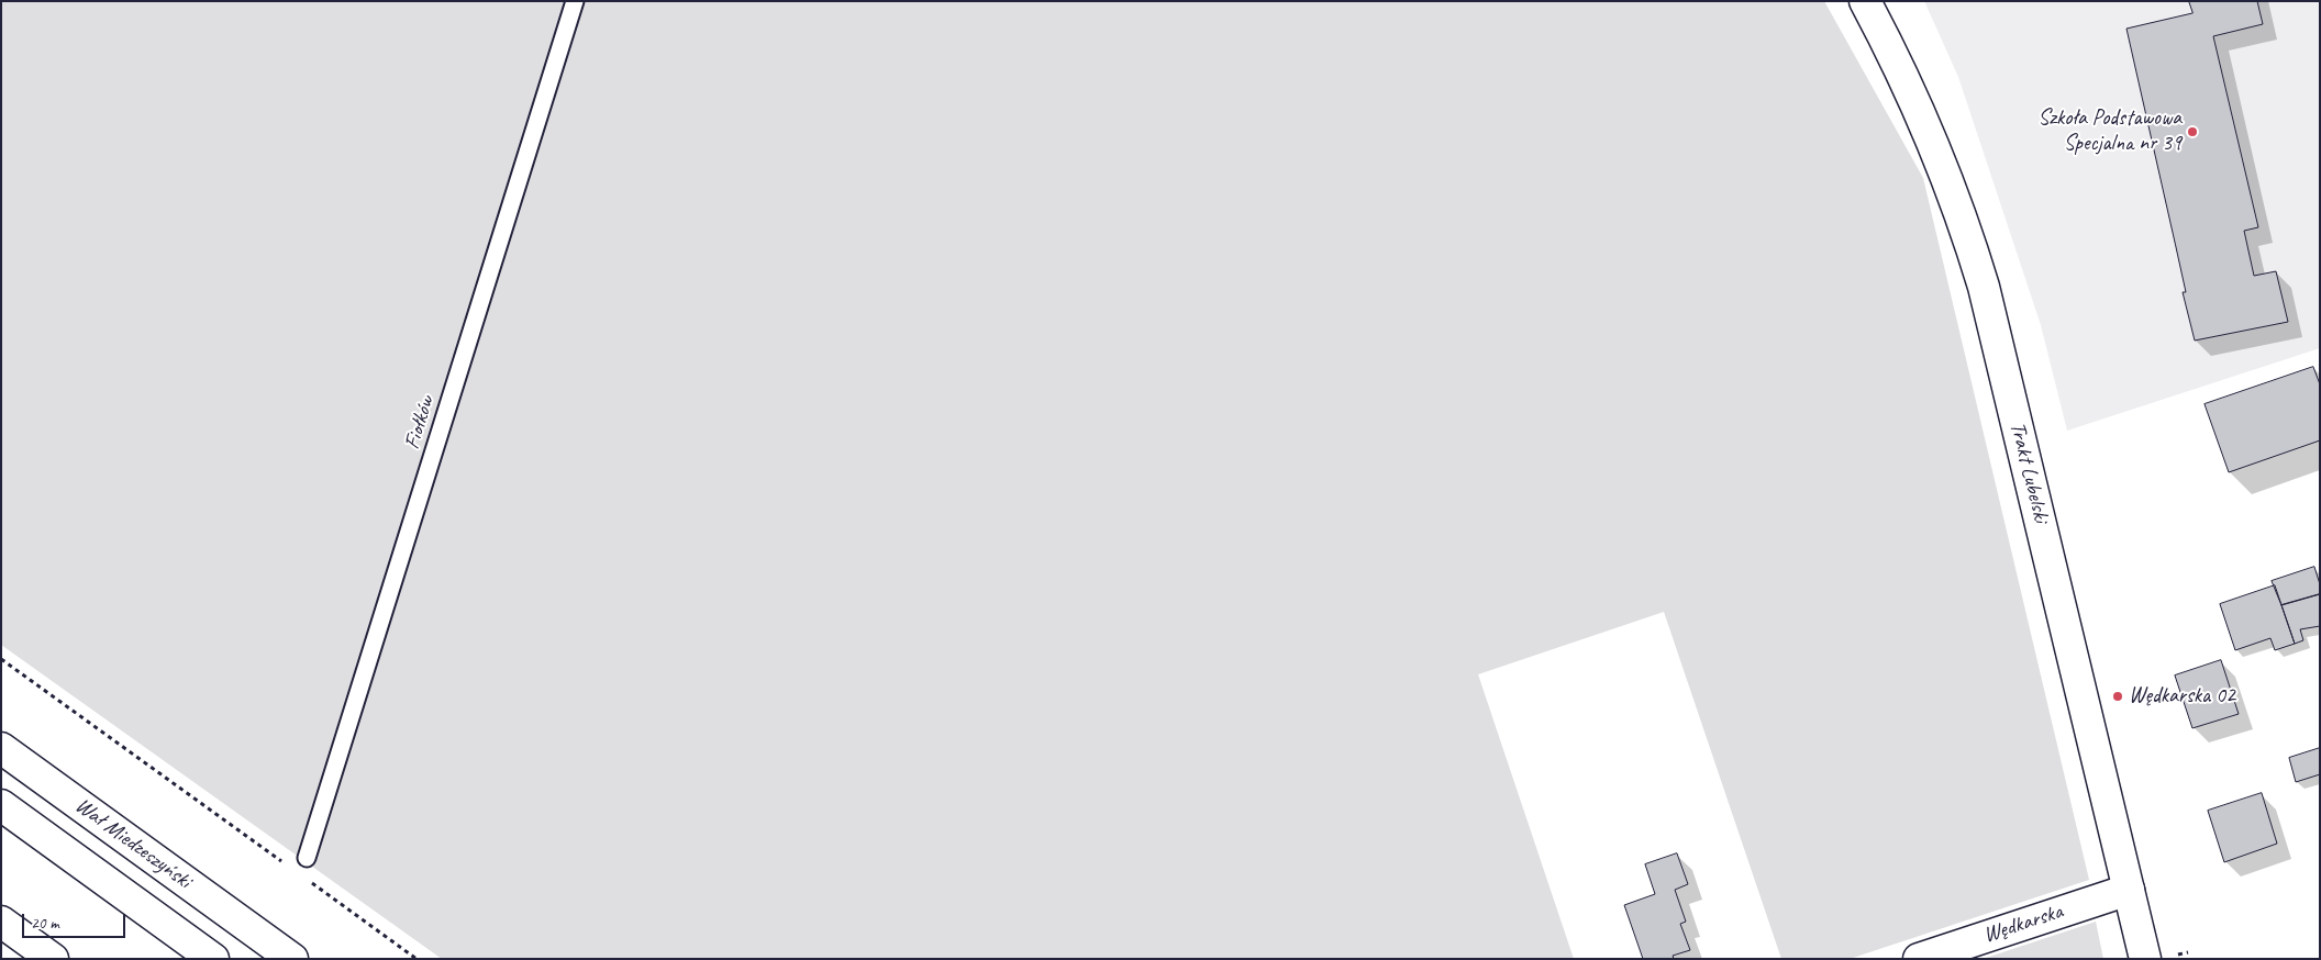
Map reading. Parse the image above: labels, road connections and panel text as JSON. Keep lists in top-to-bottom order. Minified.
{"streets":{"street":["Trakt Lubelski","Wał Miedzeszyński","Wędkarska"],"lane":["Fiołków"]},"crossings":[["Trakt Lubelski","Wędkarska"]],"places":["Szkoła Podstawowa Specjalna nr 39","Wędkarska 02"],"scale_bar":"20 m"}
